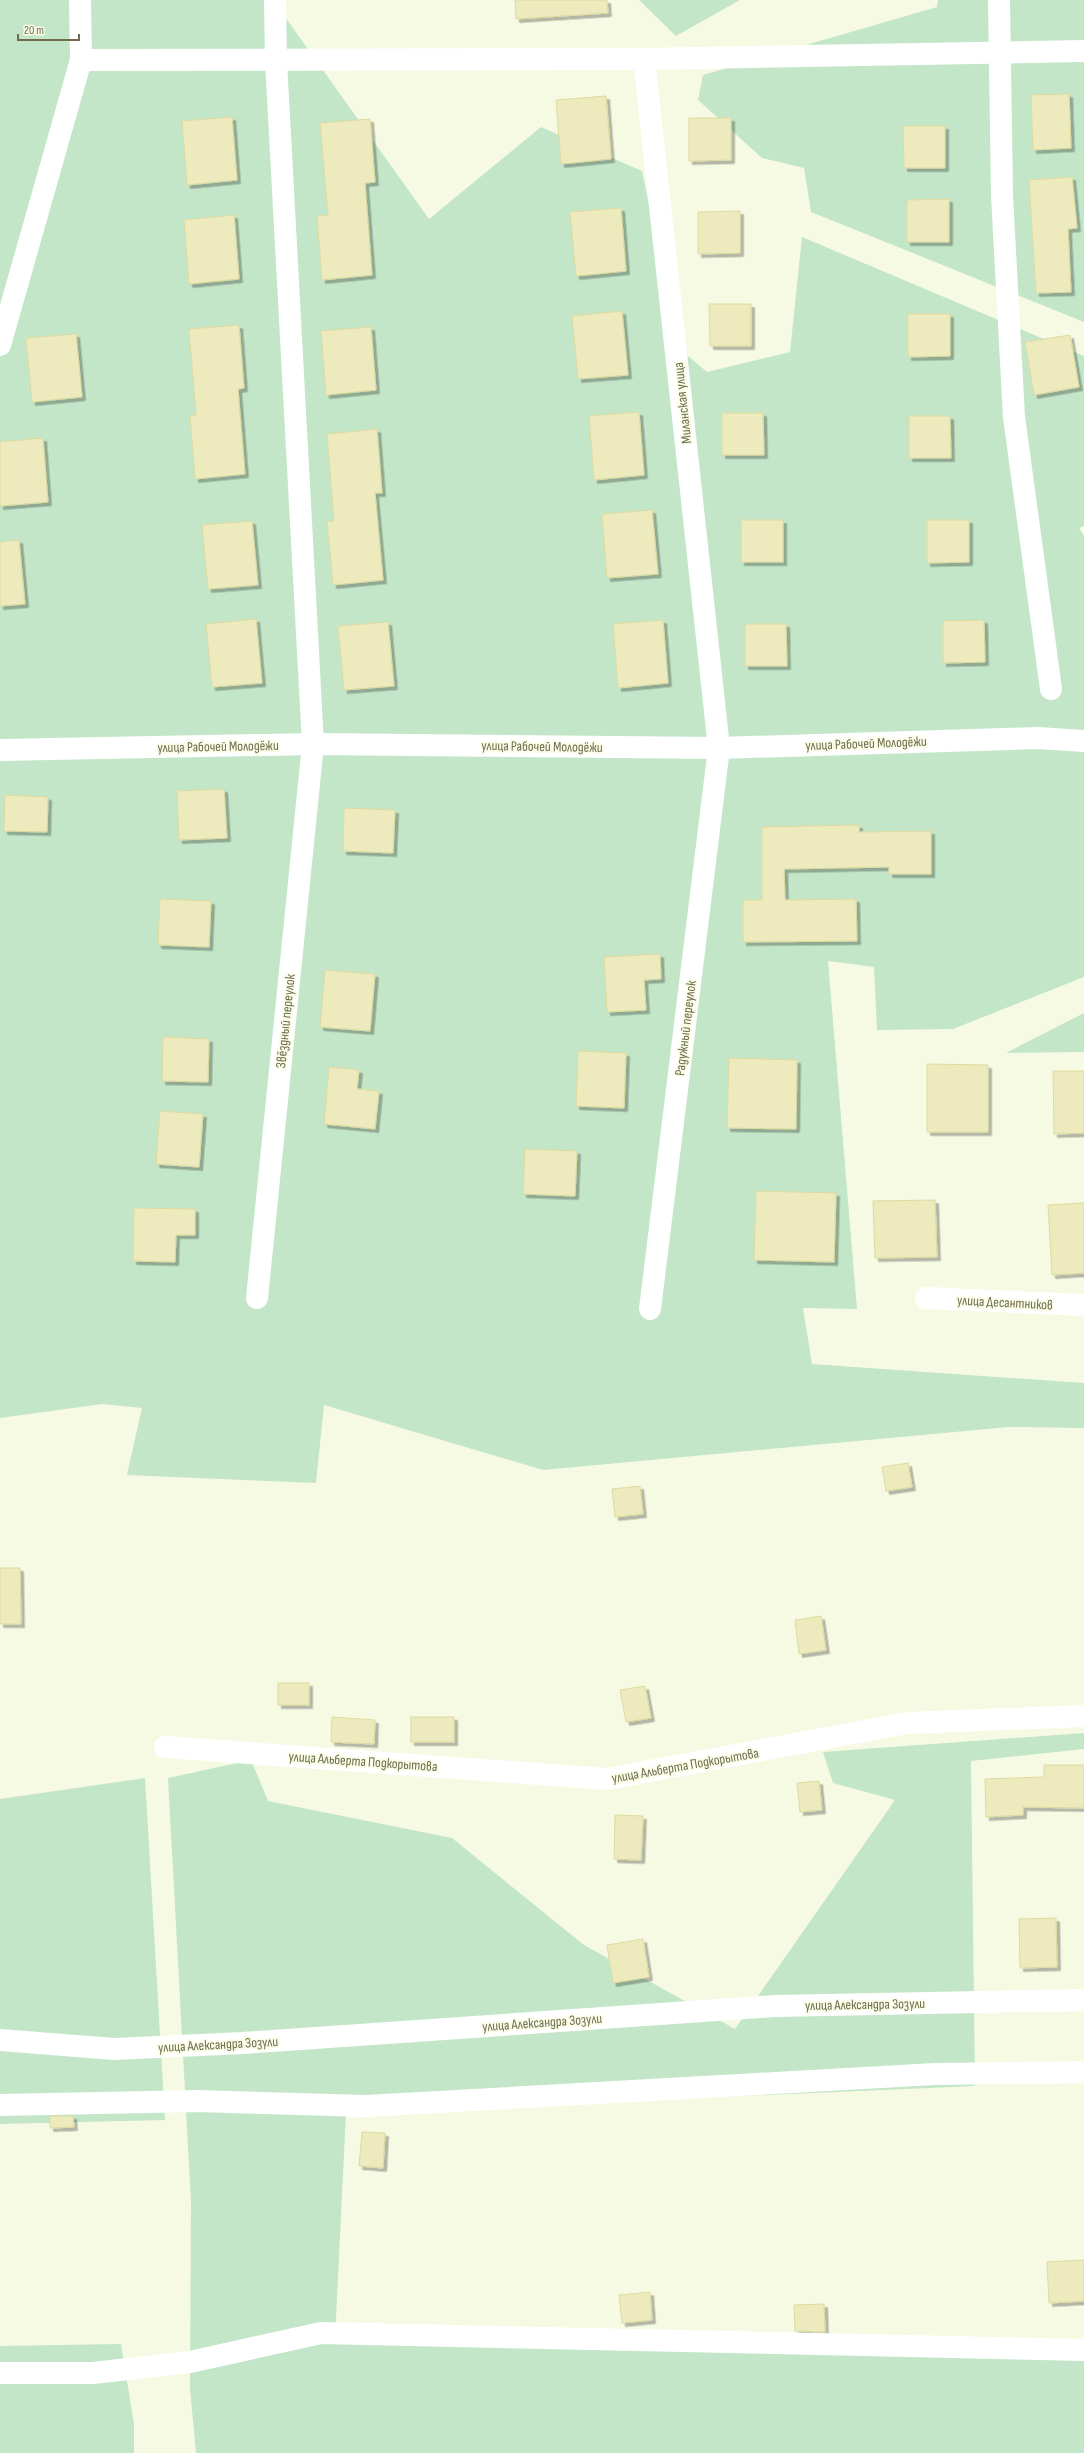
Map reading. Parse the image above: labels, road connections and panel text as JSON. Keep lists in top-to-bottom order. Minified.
{"streets":{"street":["Миланская улица","улица Рабочей Молодёжи","Звёздный переулок","Радужный переулок","улица Десантников","улица Альберта Подкорытова","улица Александра Зозули"]},"crossings":[["Миланская улица","улица Рабочей Молодёжи"],["Миланская улица","Радужный переулок"],["улица Рабочей Молодёжи","Звёздный переулок"],["улица Рабочей Молодёжи","Радужный переулок"]],"scale_bar":"20 m"}
